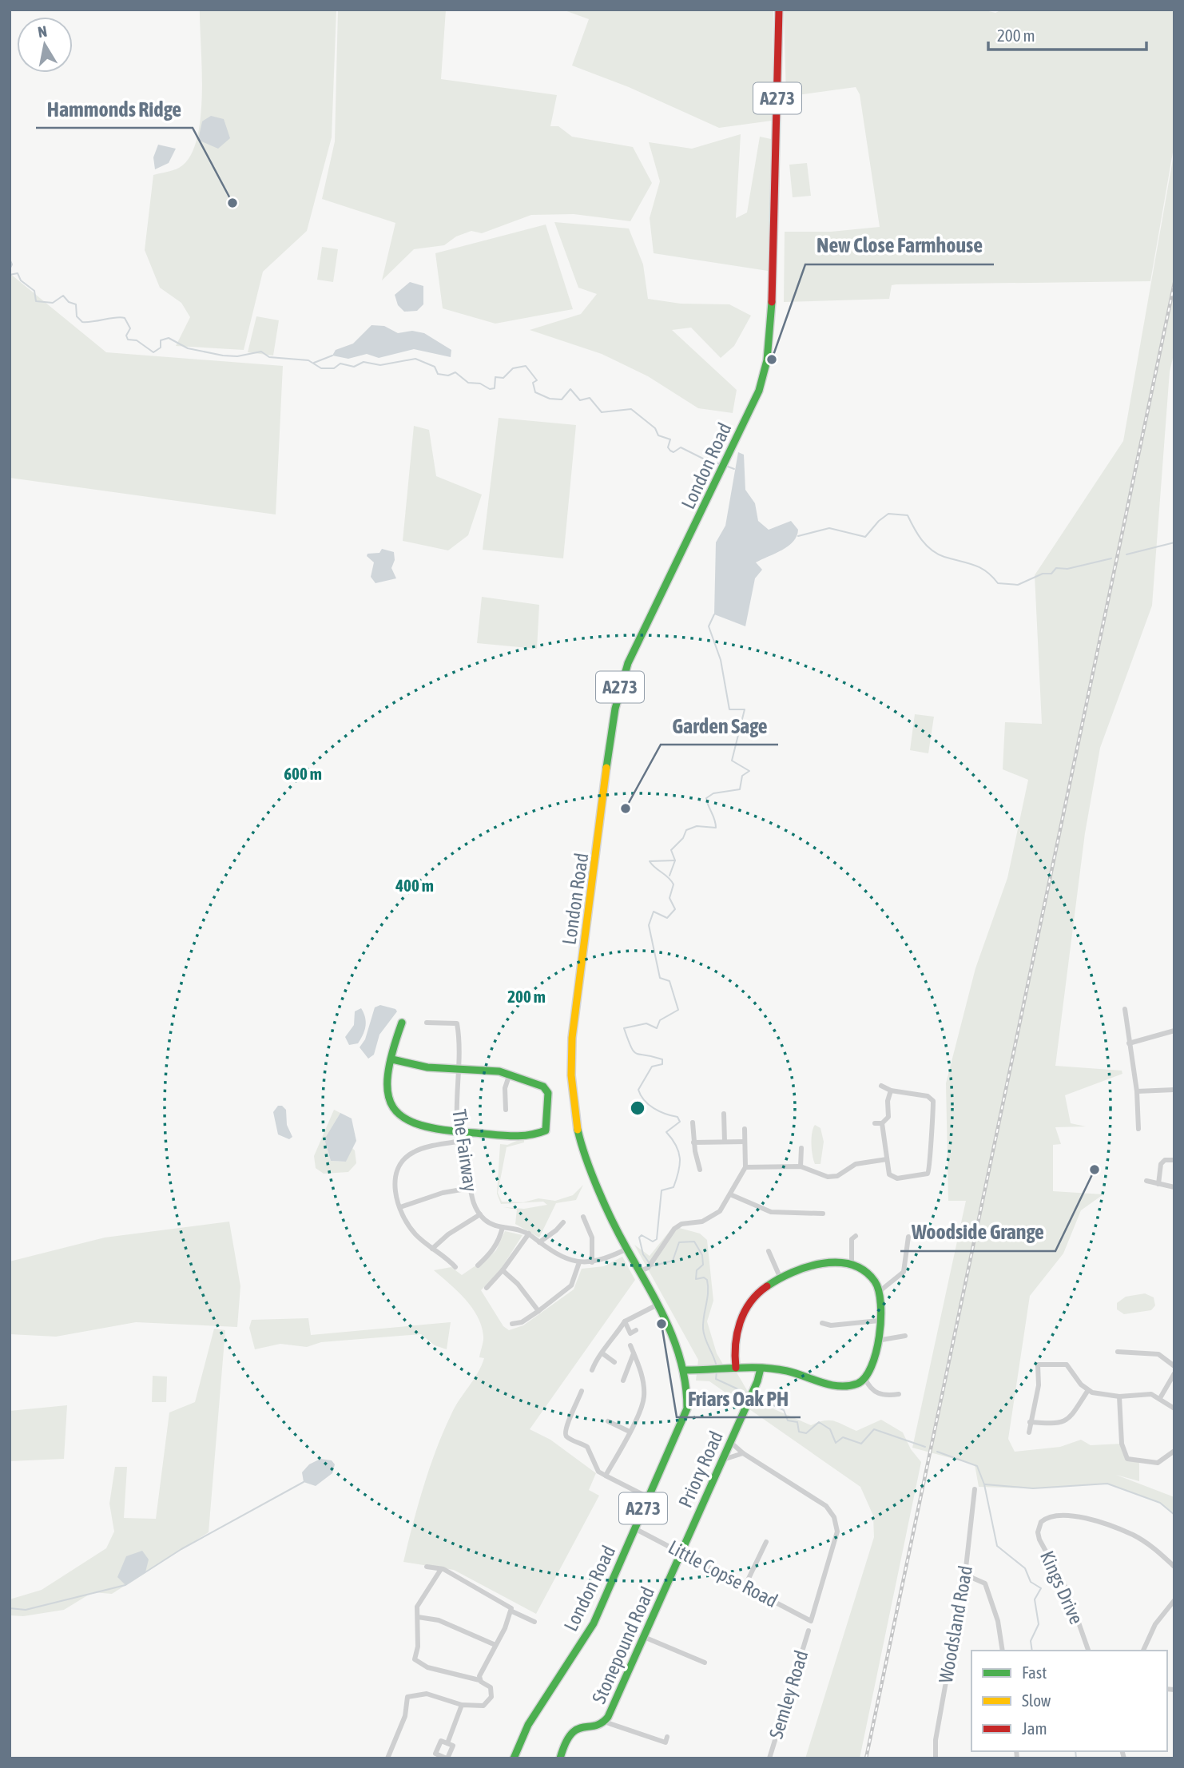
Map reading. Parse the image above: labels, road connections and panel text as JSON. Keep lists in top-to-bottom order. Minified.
{"streets":{"main road":["A273","London Road","Priory Road","Stonepound Road"],"street":["The Fairway","Little Copse Road","Kings Drive","Woodsland Road","Semley Road"]},"crossings":[["London Road","The Fairway"],["London Road","Little Copse Road"],["Priory Road","Little Copse Road"],["Priory Road","Stonepound Road"],["Little Copse Road","Stonepound Road"]],"places":["Hammonds Ridge","New Close Farmhouse","Garden Sage","Woodside Grange","Friars Oak PH"],"legend":["Fast","Slow","Jam"],"scale_bar":"200 m","north":"top","rings":["600 m","400 m","200 m"]}
